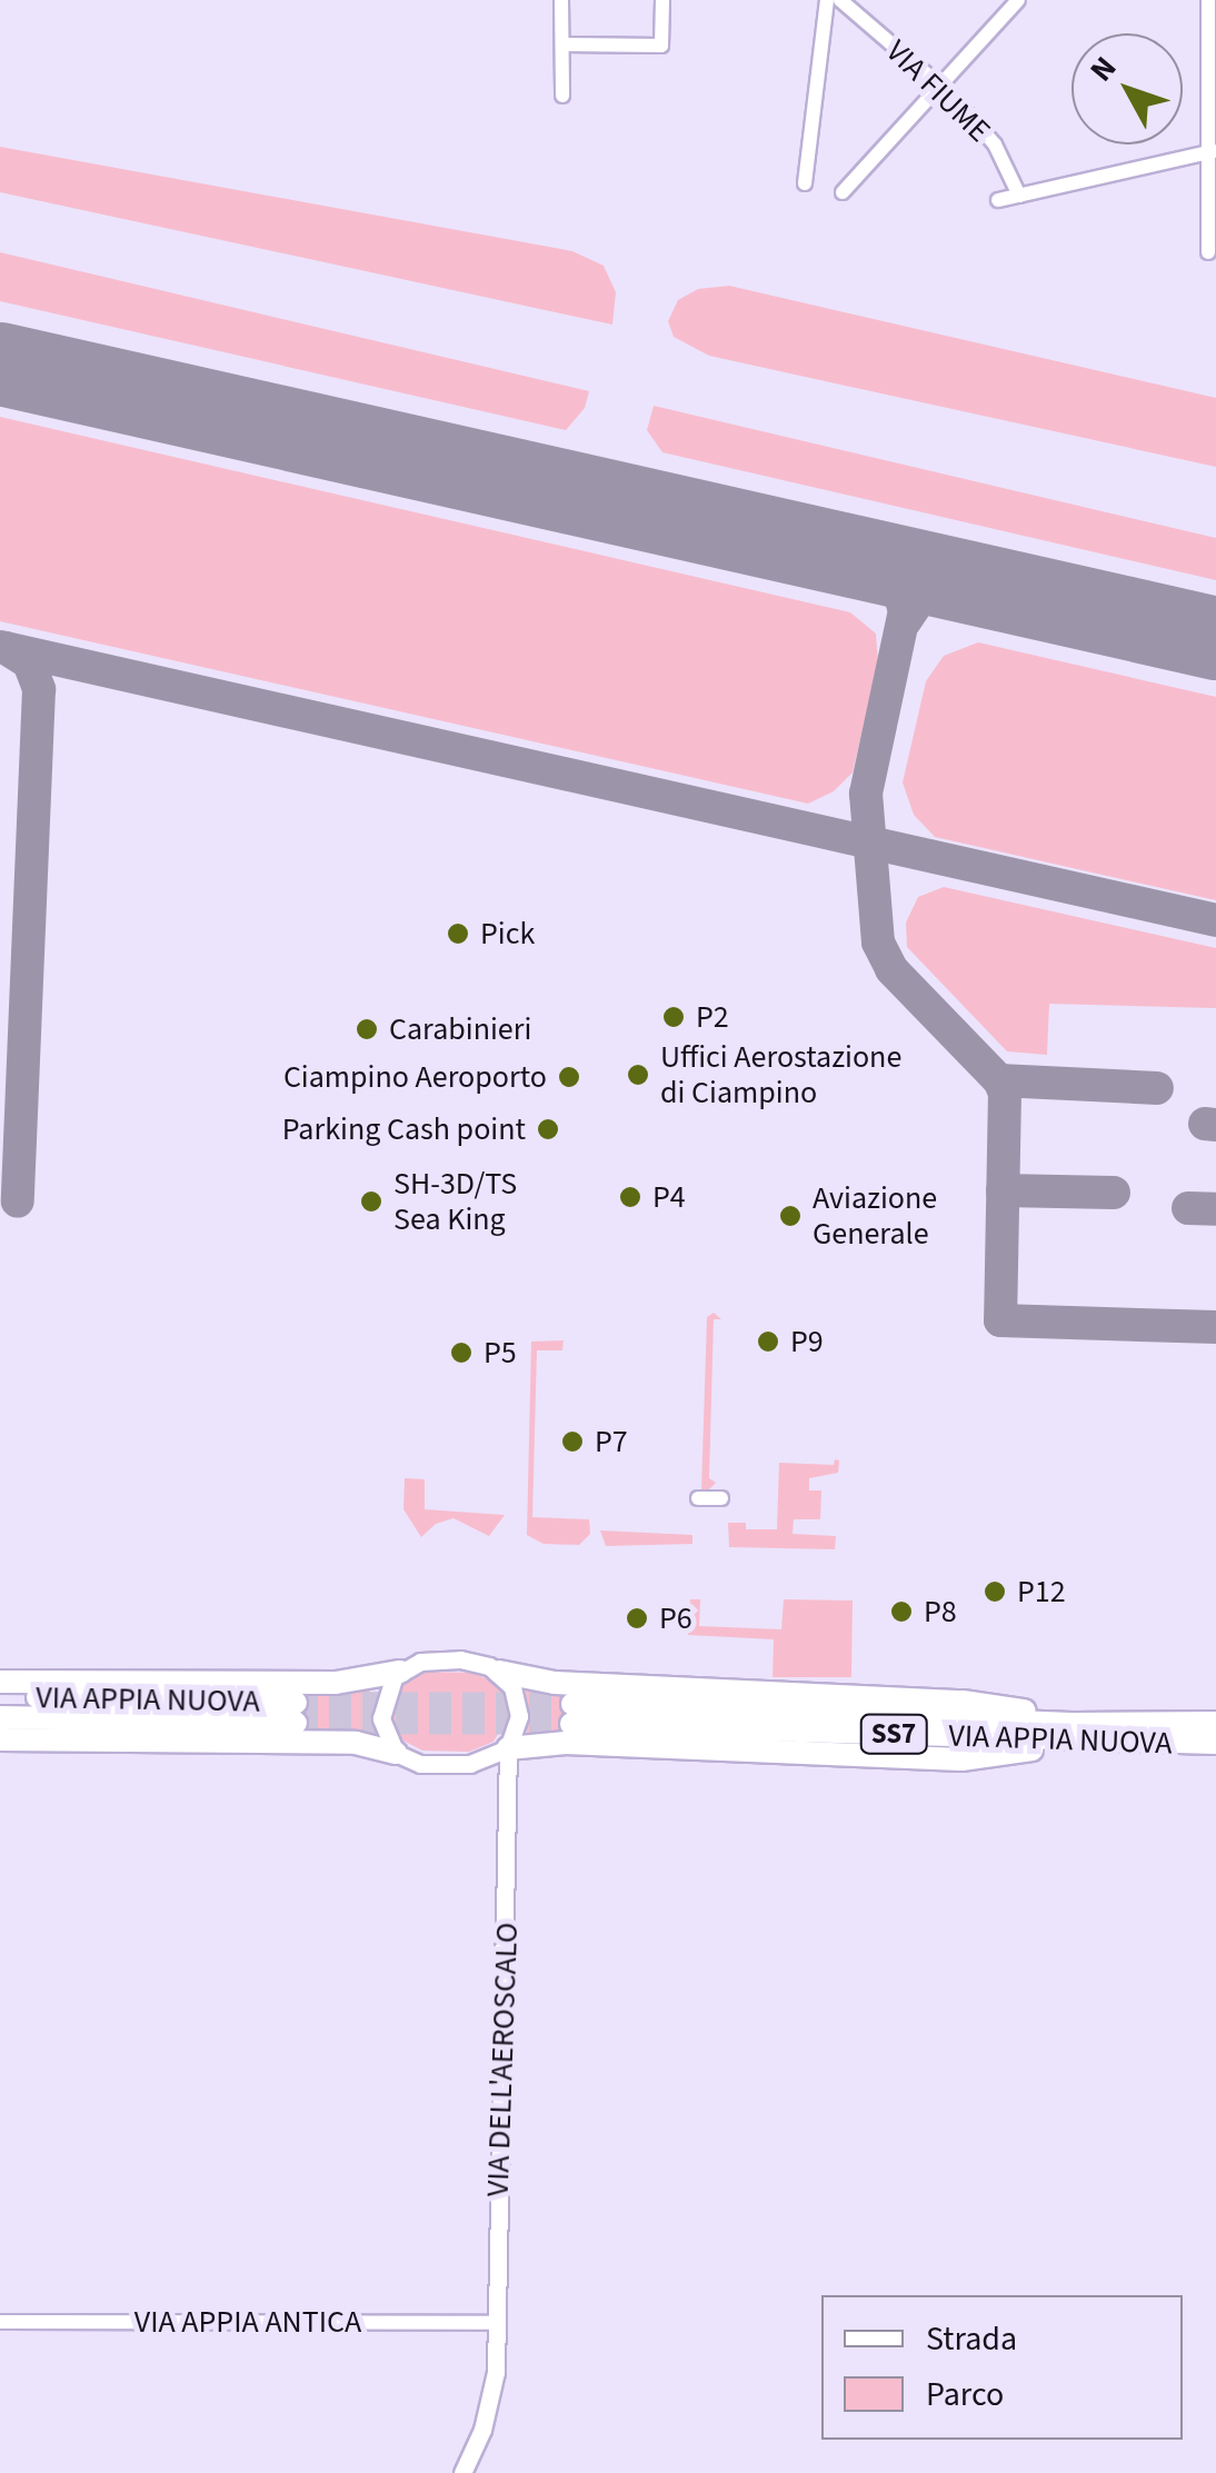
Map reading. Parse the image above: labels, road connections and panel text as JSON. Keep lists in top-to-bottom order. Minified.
{"streets":{"main road":["VIA APPIA NUOVA","SS7"],"street":["VIA FIUME","VIA DELL'AEROSCALO","VIA APPIA ANTICA"]},"crossings":[["VIA DELL'AEROSCALO","VIA APPIA ANTICA"]],"places":["Pick","P2","Carabinieri","Uffici Aerostazione di Ciampino","Ciampino Aeroporto","Parking Cash point","P4","SH-3D/TS Sea King","Aviazione Generale","P9","P5","P7","P12","P8","P6"],"legend":["Strada","Parco"],"north":"top left"}
